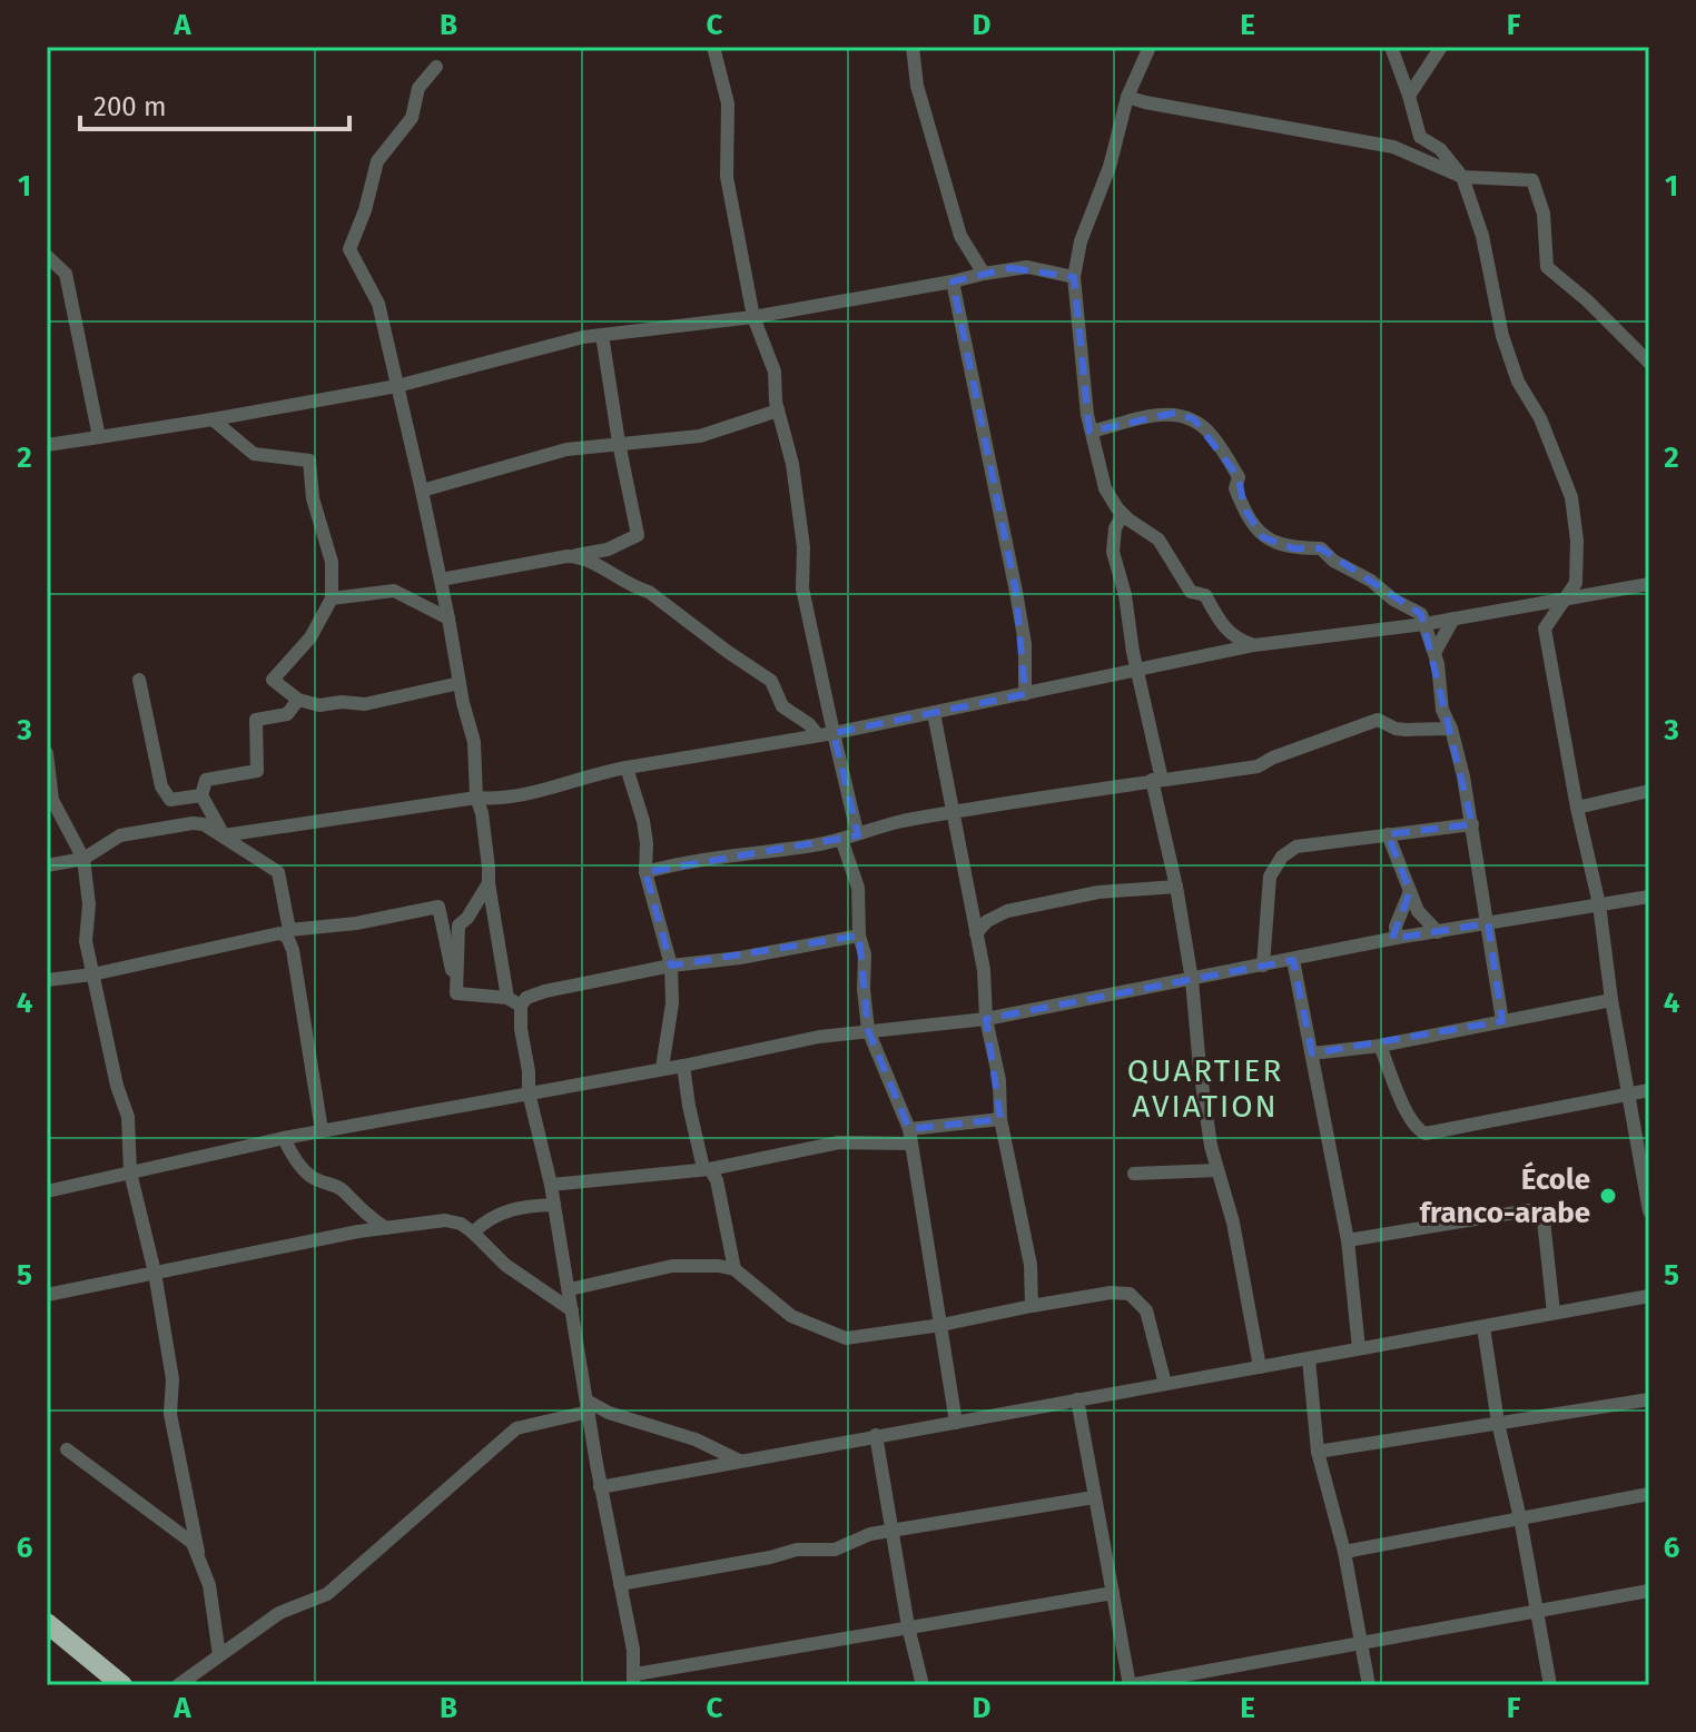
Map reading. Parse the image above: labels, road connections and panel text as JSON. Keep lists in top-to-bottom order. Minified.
{"districts":["QUARTIER AVIATION"],"places":["École franco-arabe"],"scale_bar":"200 m","grid":{"columns":["A","B","C","D","E","F"],"rows":["1","2","3","4","5","6"]}}
